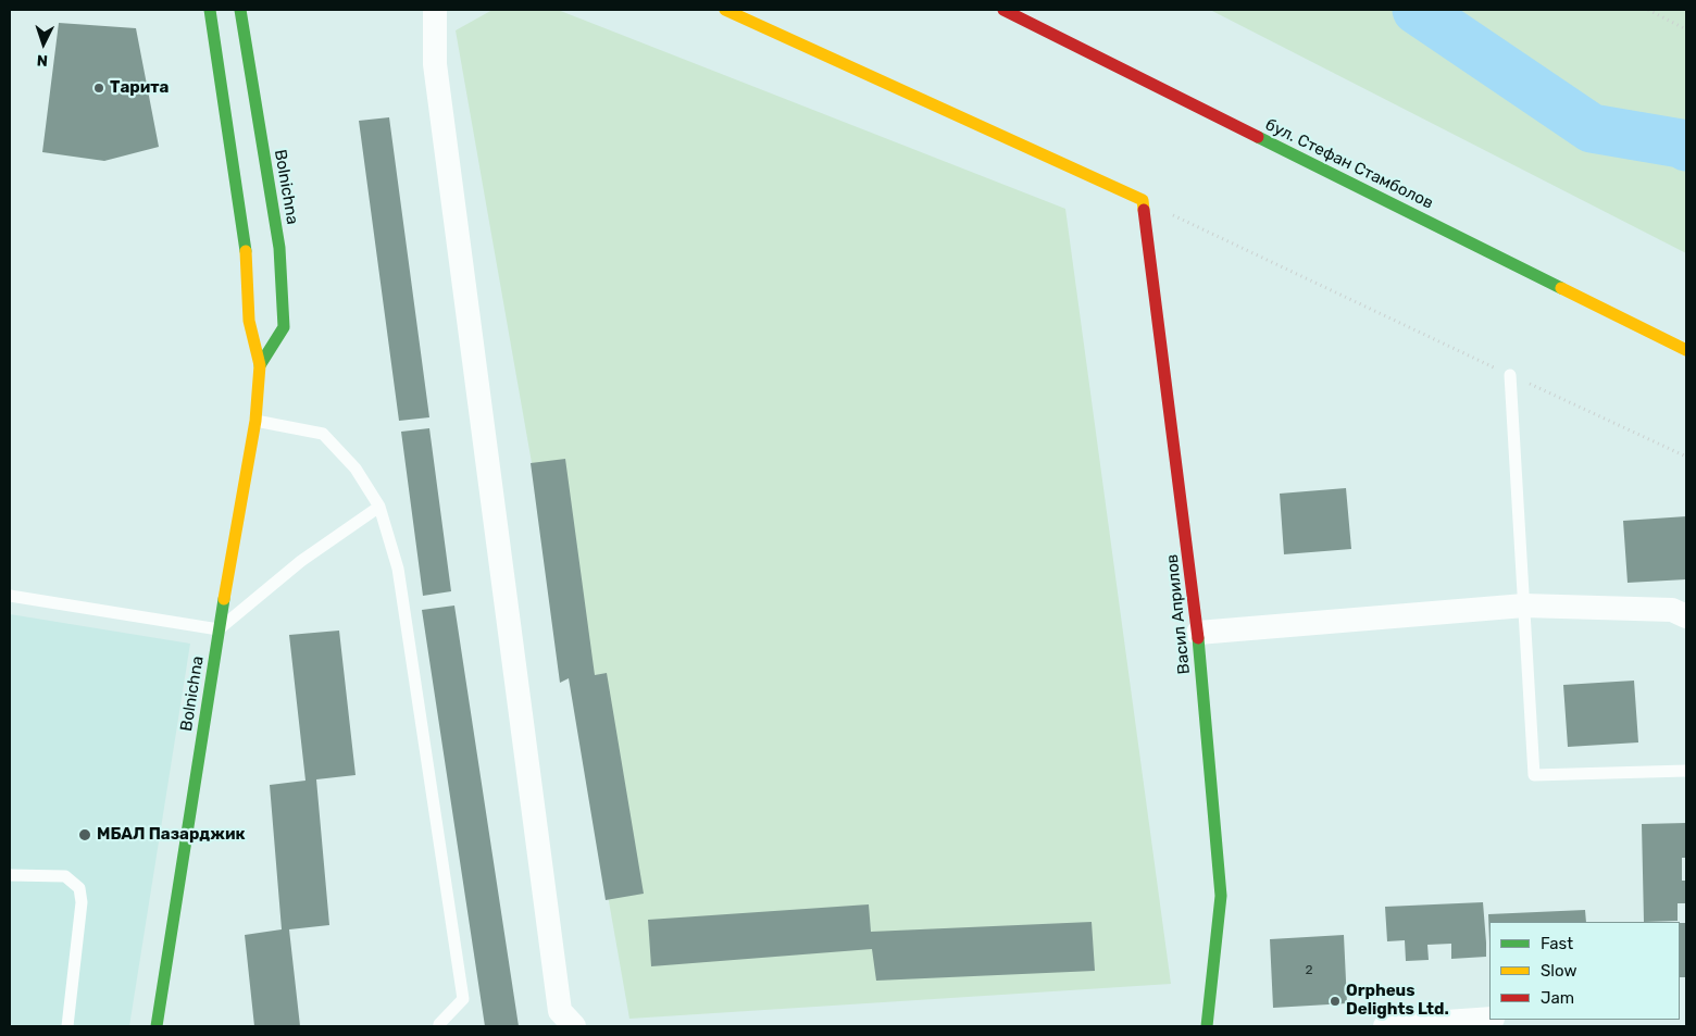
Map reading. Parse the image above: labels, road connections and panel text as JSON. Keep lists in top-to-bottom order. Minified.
{"streets":{"street":["бул. Стефан Стамболов","Bolnichna","Васил Априлов"]},"places":["Тарита","МБАЛ Пазарджик","Orpheus Delights Ltd."],"house_numbers":["2"],"legend":["Fast","Slow","Jam"],"north":"bottom"}
